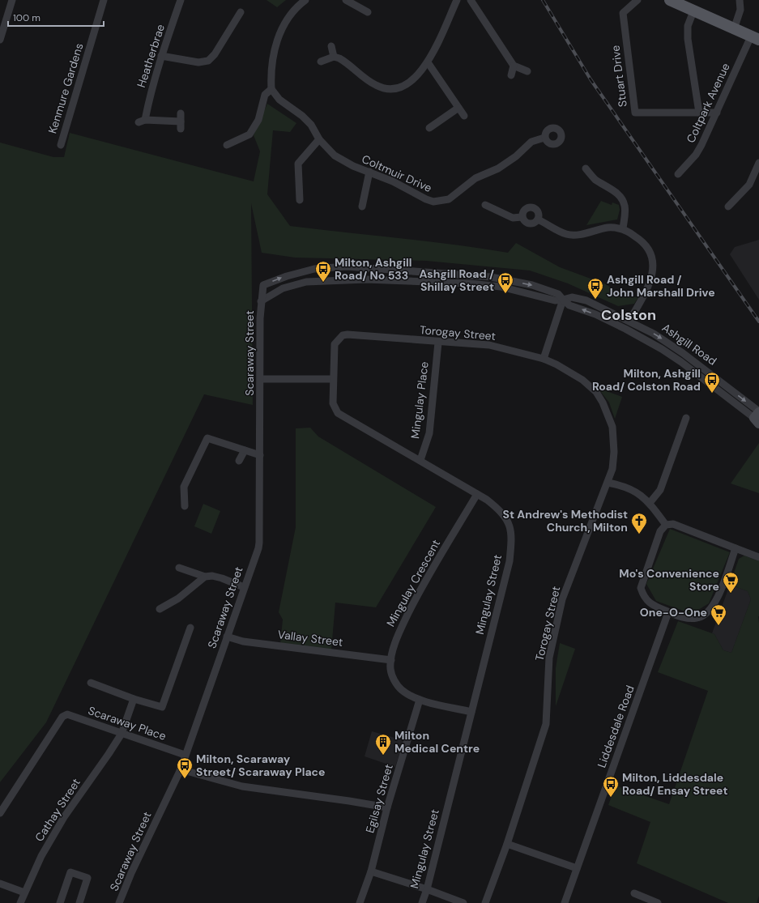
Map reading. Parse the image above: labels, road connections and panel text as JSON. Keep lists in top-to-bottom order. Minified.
{"streets":{"street":["Heatherbrae","Stuart Drive","Kenmure Gardens","Coltpark Avenue","Coltmuir Drive","Torogay Street","Ashgill Road","Scaraway Street","Mingulay Place","Mingulay Crescent","Mingulay Street","Vallay Street","Scaraway Place","Liddesdale Road","Egilsay Street","Cathay Street"]},"crossings":[["Stuart Drive","Coltpark Avenue"],["Torogay Street","Mingulay Place"],["Torogay Street","Mingulay Street"],["Ashgill Road","Scaraway Street"],["Scaraway Street","Vallay Street"],["Scaraway Street","Scaraway Place"],["Mingulay Place","Mingulay Street"],["Mingulay Crescent","Mingulay Street"],["Mingulay Crescent","Vallay Street"],["Mingulay Crescent","Egilsay Street"],["Scaraway Place","Cathay Street"]],"districts":["Colston"],"places":{"bus stop":["Milton, Ashgill Road/ No 533","Ashgill Road / Shillay Street","Ashgill Road / John Marshall Drive","Milton, Ashgill Road/ Colston Road","Milton, Scaraway Street/ Scaraway Place","Milton, Liddesdale Road/ Ensay Street"],"church":["St Andrew's Methodist Church, Milton"],"supermarket":["Mo's Convenience Store","One-O-One"],"building":["Milton Medical Centre"]},"scale_bar":"100 m"}
